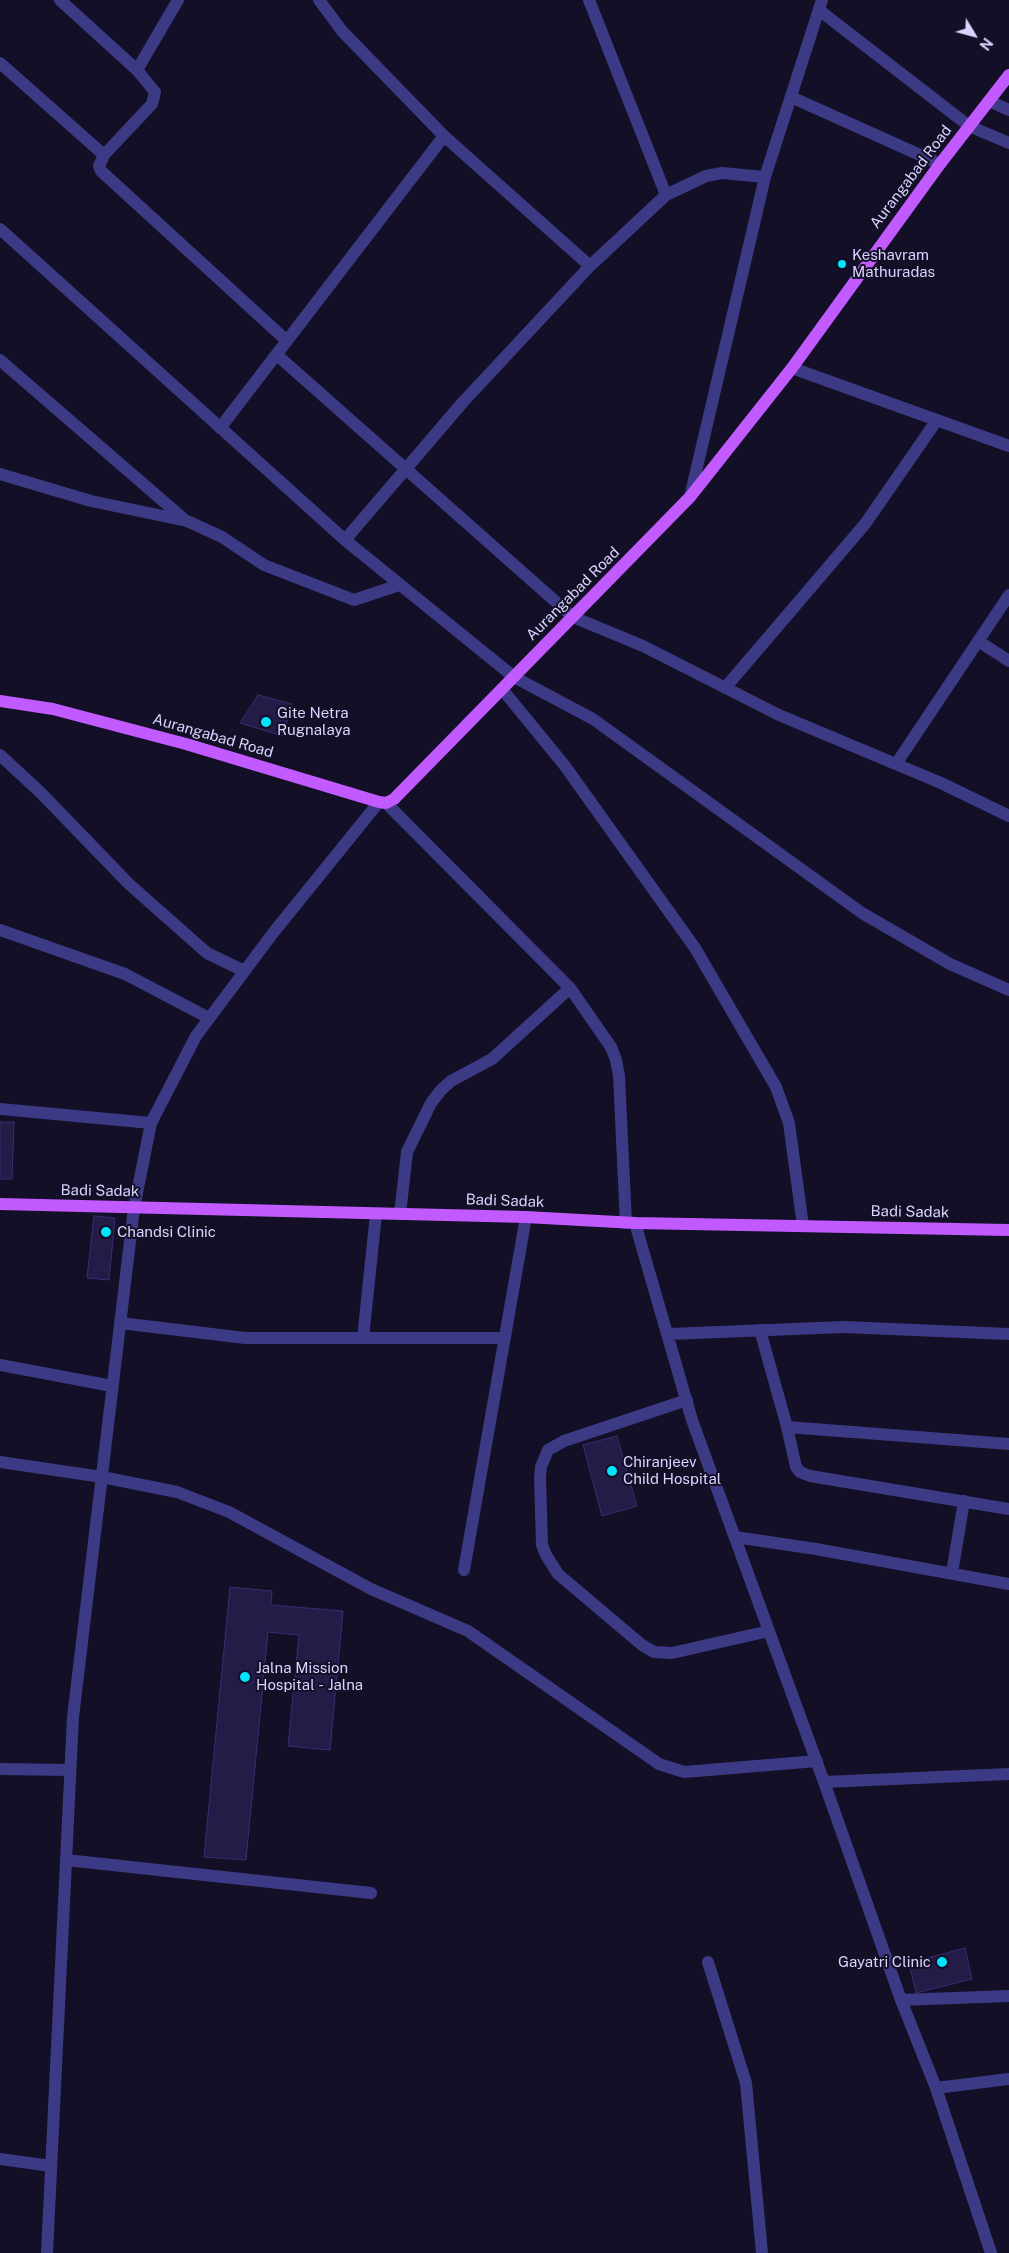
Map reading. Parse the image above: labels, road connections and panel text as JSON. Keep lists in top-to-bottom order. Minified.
{"streets":{"main road":["Aurangabad Road","Badi Sadak"]},"places":["Keshavram Mathuradas","Gite Netra Rugnalaya","Chandsi Clinic","Chiranjeev Child Hospital","Jalna Mission Hospital - Jalna","Gayatri Clinic"],"north":"bottom right"}
